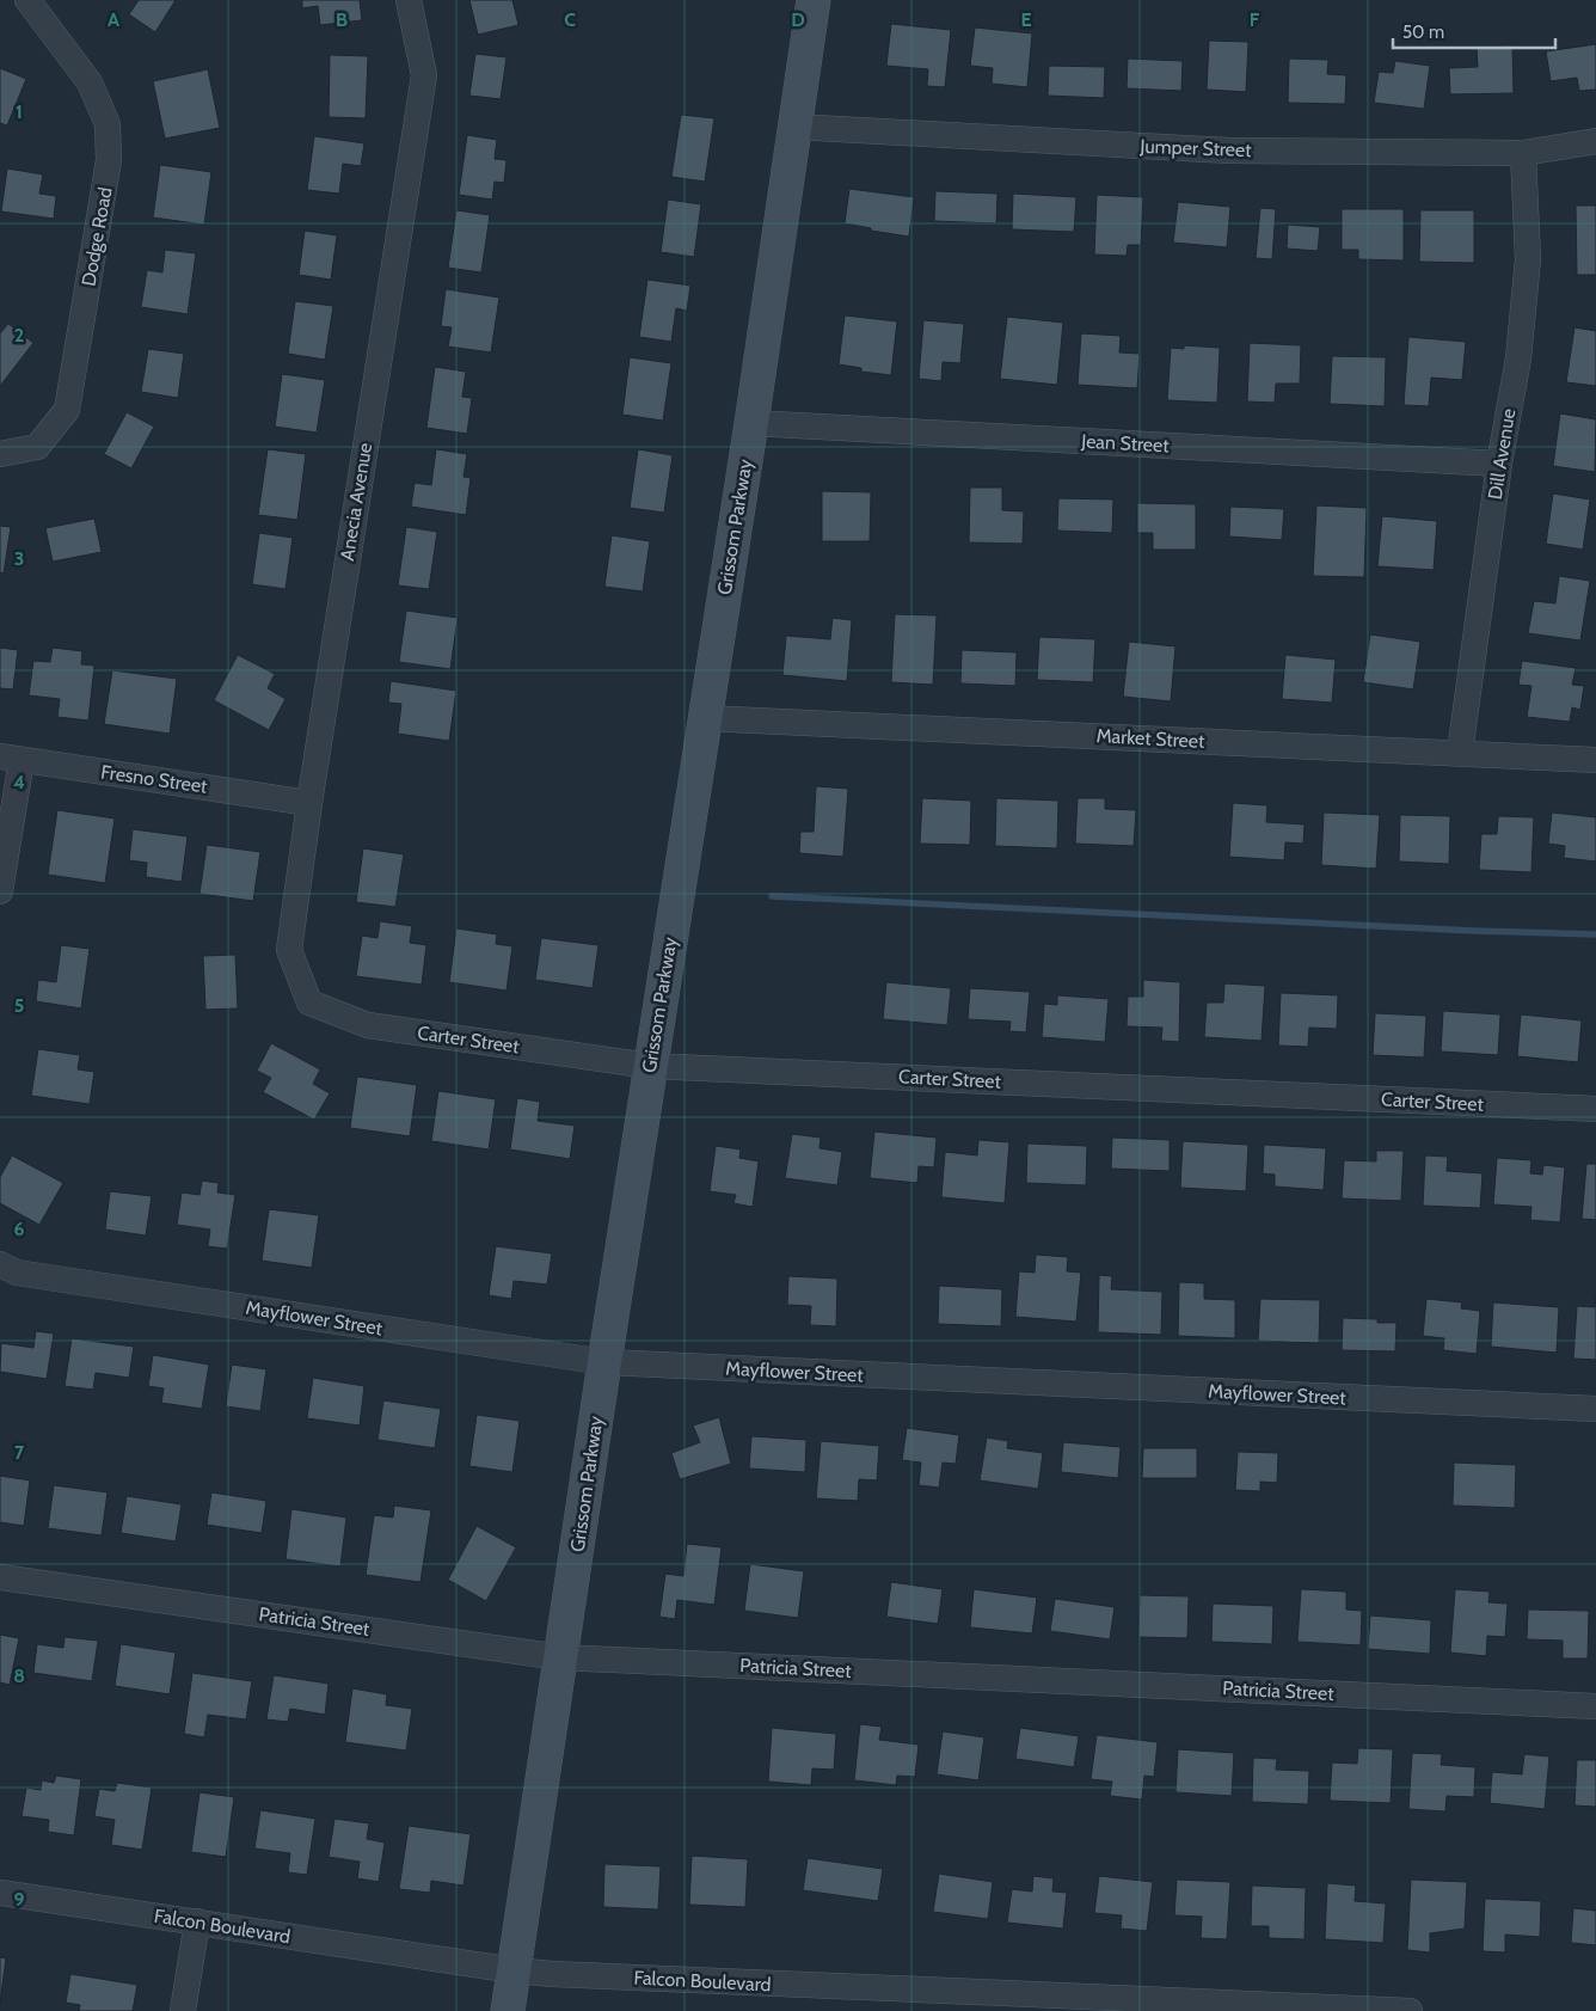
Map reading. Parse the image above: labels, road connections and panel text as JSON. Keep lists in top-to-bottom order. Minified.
{"streets":{"main road":["Grissom Parkway"],"street":["Jumper Street","Dodge Road","Jean Street","Dill Avenue","Anecia Avenue","Market Street","Fresno Street","Carter Street","Mayflower Street","Patricia Street","Falcon Boulevard"]},"crossings":[["Jumper Street","Dill Avenue"],["Jumper Street","Grissom Parkway"],["Jean Street","Dill Avenue"],["Jean Street","Grissom Parkway"],["Dill Avenue","Market Street"],["Anecia Avenue","Fresno Street"],["Anecia Avenue","Carter Street"],["Grissom Parkway","Market Street"],["Grissom Parkway","Carter Street"],["Grissom Parkway","Mayflower Street"],["Grissom Parkway","Patricia Street"],["Grissom Parkway","Falcon Boulevard"]],"scale_bar":"50 m","grid":{"columns":["A","B","C","D","E","F"],"rows":["1","2","3","4","5","6","7","8","9"]}}
